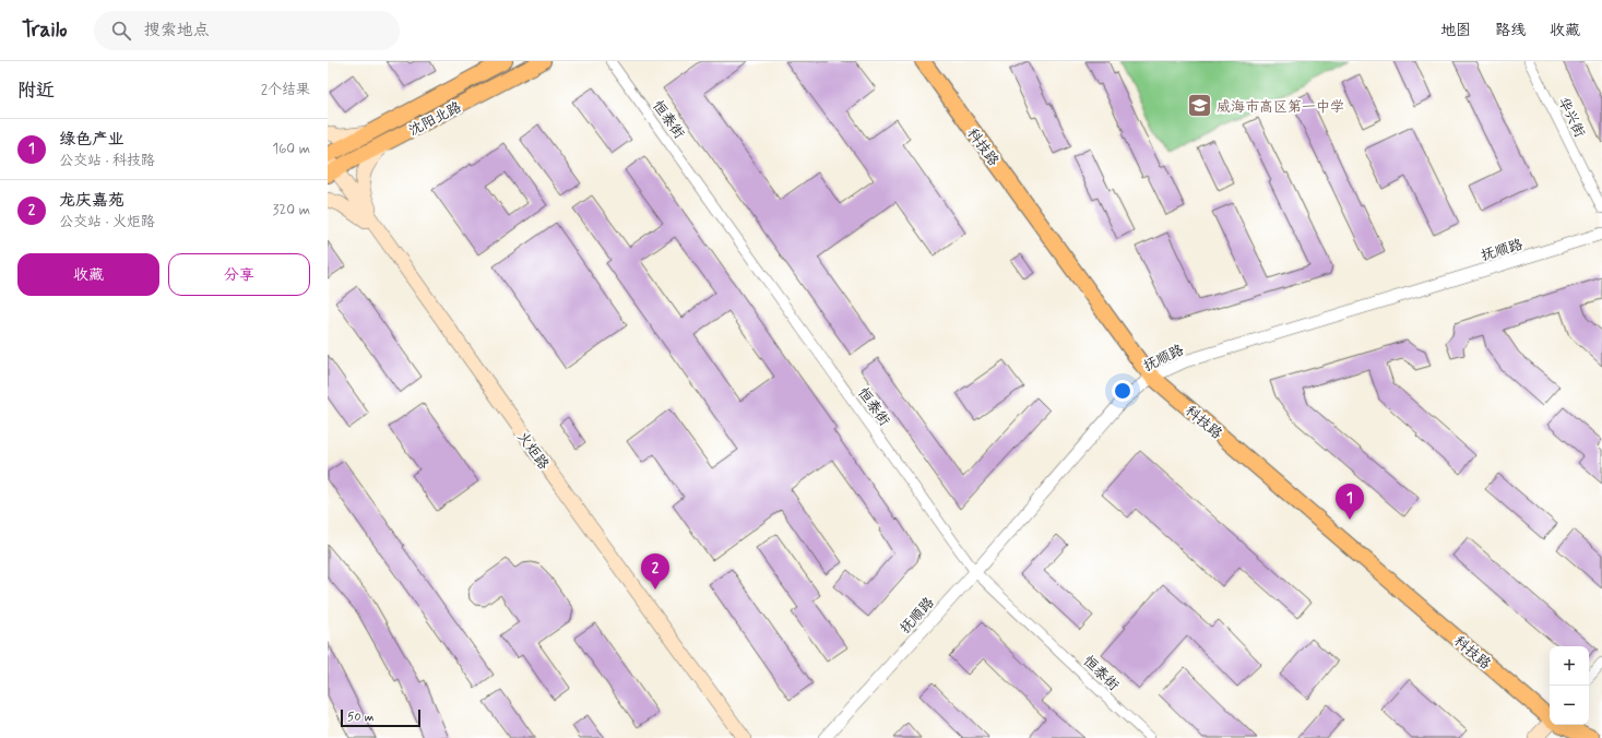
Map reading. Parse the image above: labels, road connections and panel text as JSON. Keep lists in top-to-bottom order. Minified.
{"streets":{"main road":["沈阳北路","科技路","火炬路"],"street":["华兴街","恒泰街","抚顺路"]},"crossings":[["沈阳北路","火炬路"],["恒泰街","抚顺路"],["科技路","抚顺路"]],"places":{"school or university":["威海市高区第一中学"]},"scale_bar":"50 m","page":{"header":"Trailo","search":"搜索地点","nav":["地图","路线","收藏"],"heading":["附近","2个结果"],"list":[{"mark":"1","name":"绿色产业","note":"公交站 · 科技路","value":"160 m"},{"mark":"2","name":"龙庆嘉苑","note":"公交站 · 火炬路","value":"320 m"}],"buttons":["收藏","分享"],"pins":["1","2"],"map_buttons":["+","−"],"scale":"50 m"}}
